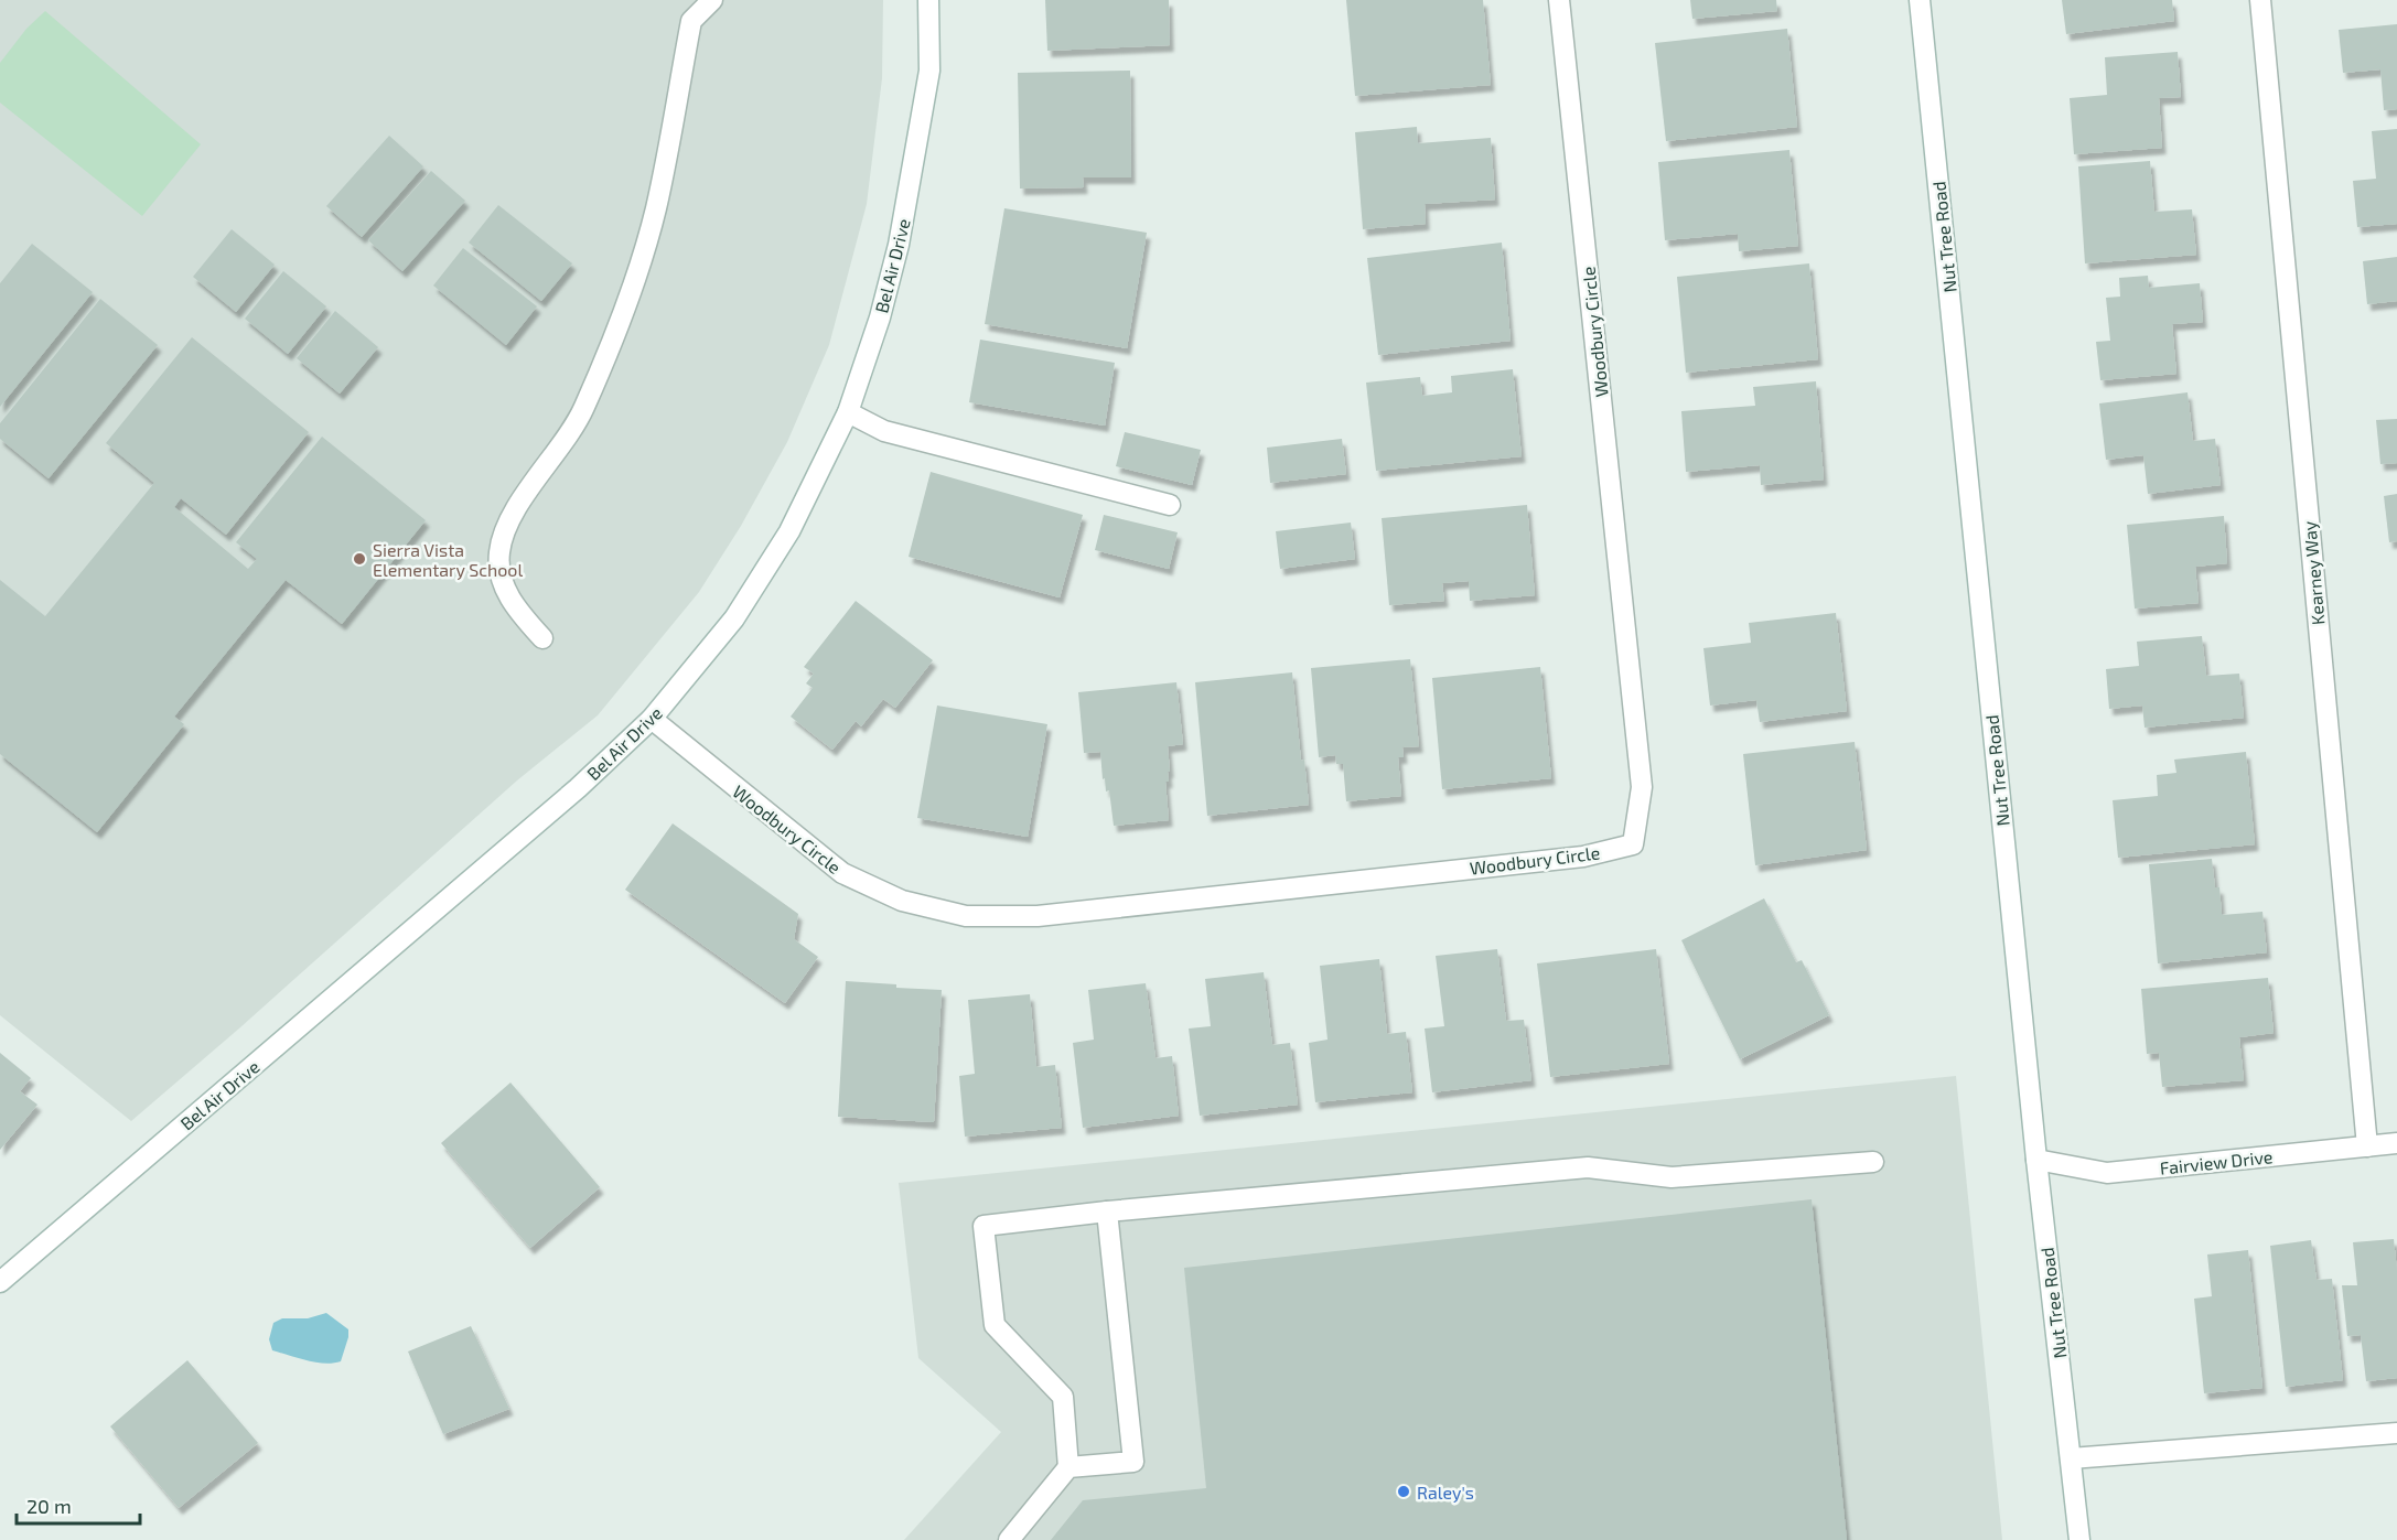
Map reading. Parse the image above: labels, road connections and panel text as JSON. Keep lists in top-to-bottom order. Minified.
{"streets":{"street":["Nut Tree Road","Bel Air Drive","Woodbury Circle","Kearney Way","Fairview Drive"]},"crossings":[["Nut Tree Road","Fairview Drive"],["Bel Air Drive","Woodbury Circle"],["Kearney Way","Fairview Drive"]],"places":["Sierra Vista Elementary School","Raley's"],"scale_bar":"20 m"}
